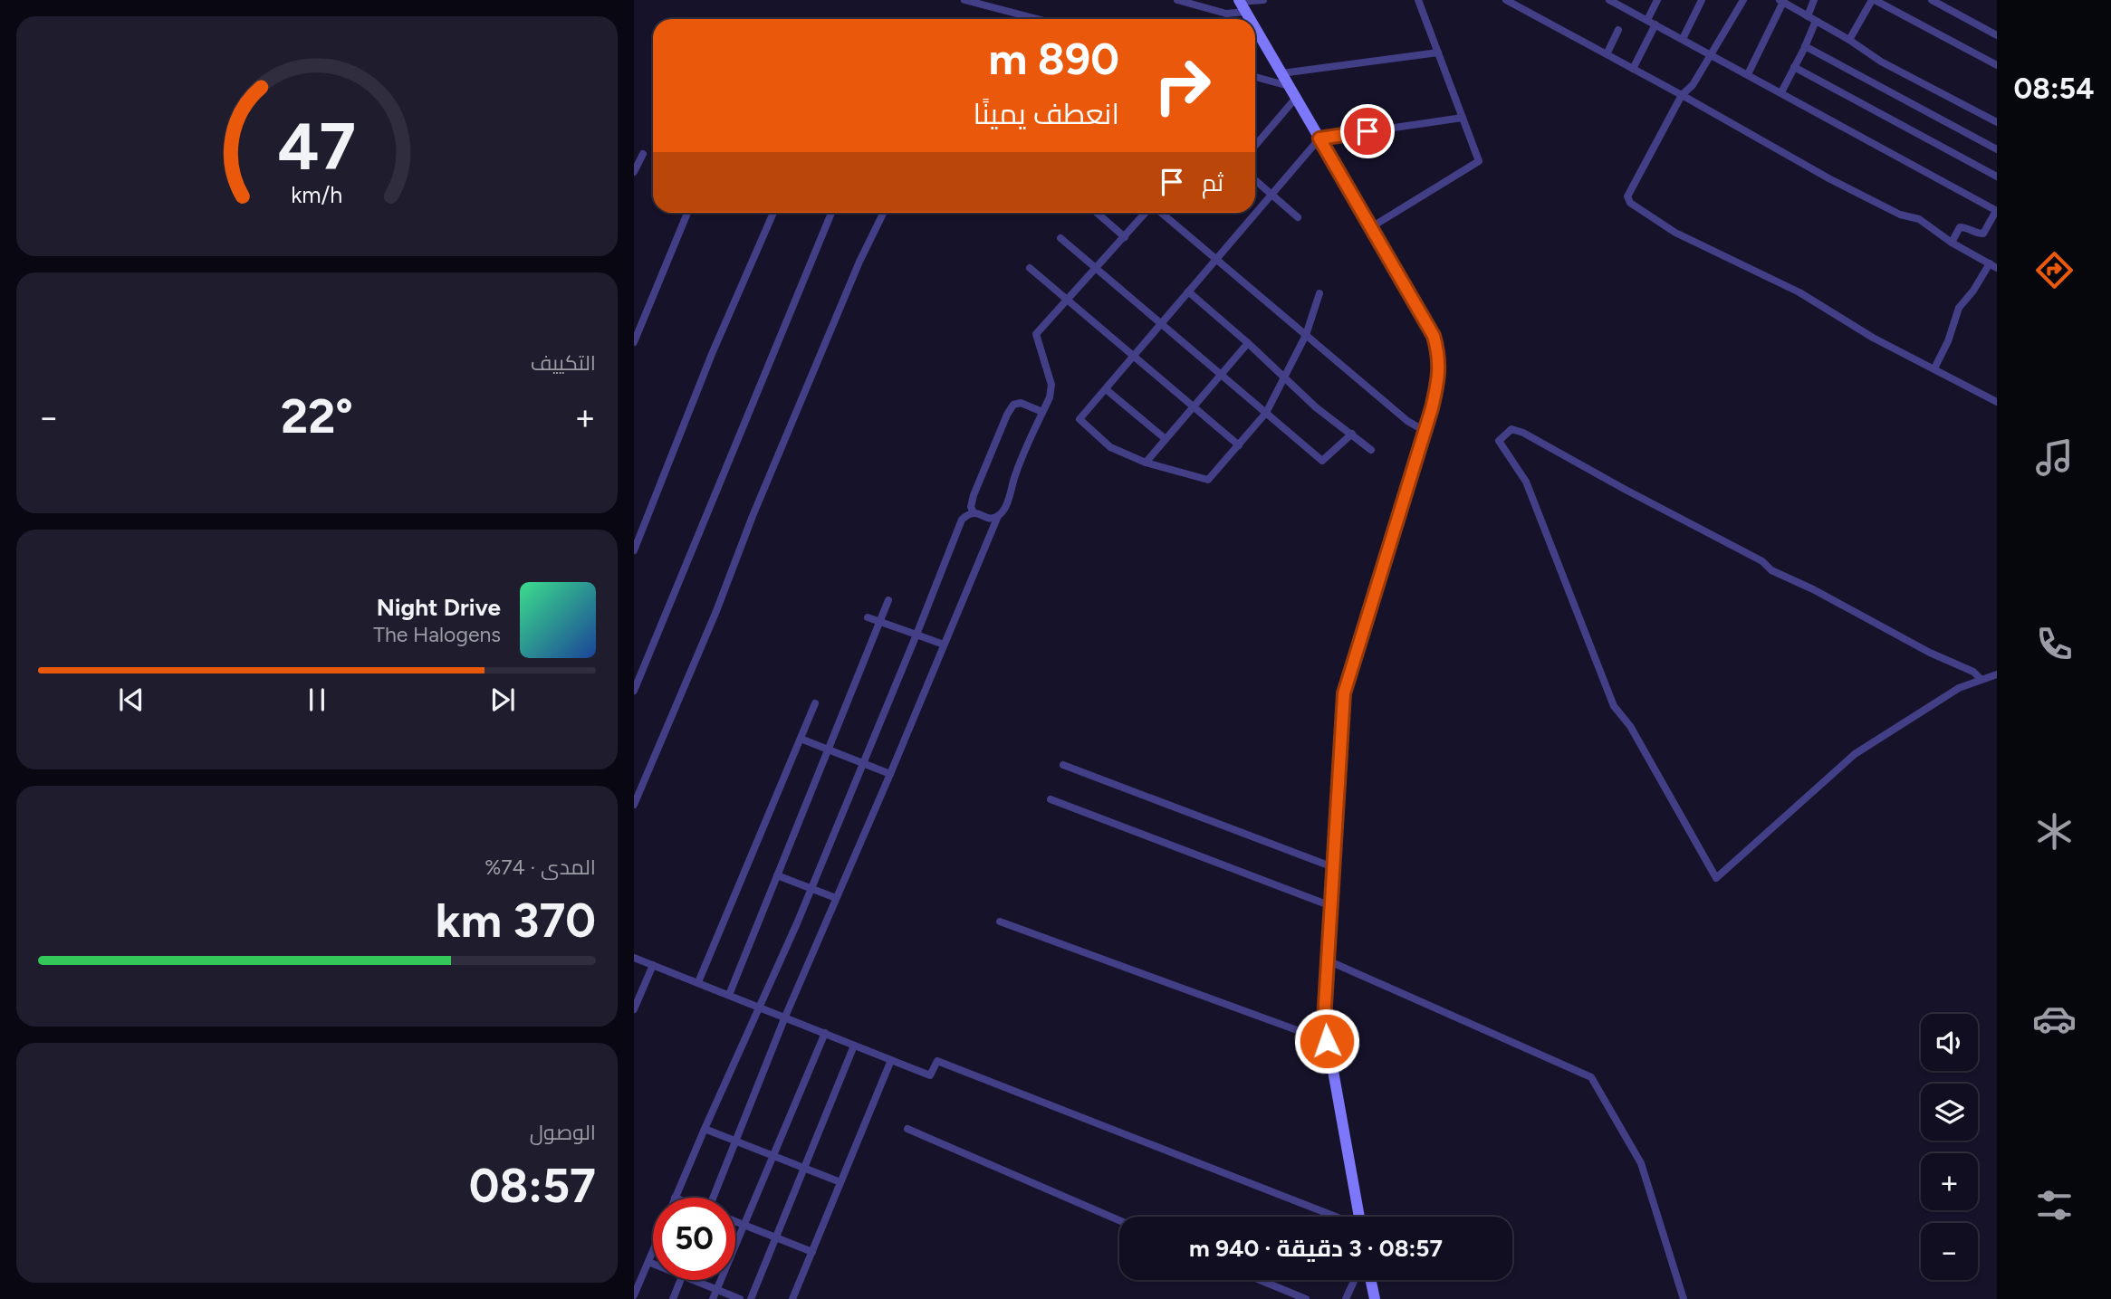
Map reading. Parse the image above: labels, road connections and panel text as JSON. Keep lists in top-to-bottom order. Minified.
{"page":{"tabs":"08:54","turn":["890 m","انعطف يمينًا"],"then":"ثم","tile":["التكييف",["المدى · 74%","370 km"],["الوصول","08:57"]],"heat":["−","22°","+"],"song":["Night Drive","The Halogens"],"map_buttons":["+","−"],"limit":"50","trip":"08:57 · 3 دقيقة · 940 m","gauge":["47","km/h"]}}
